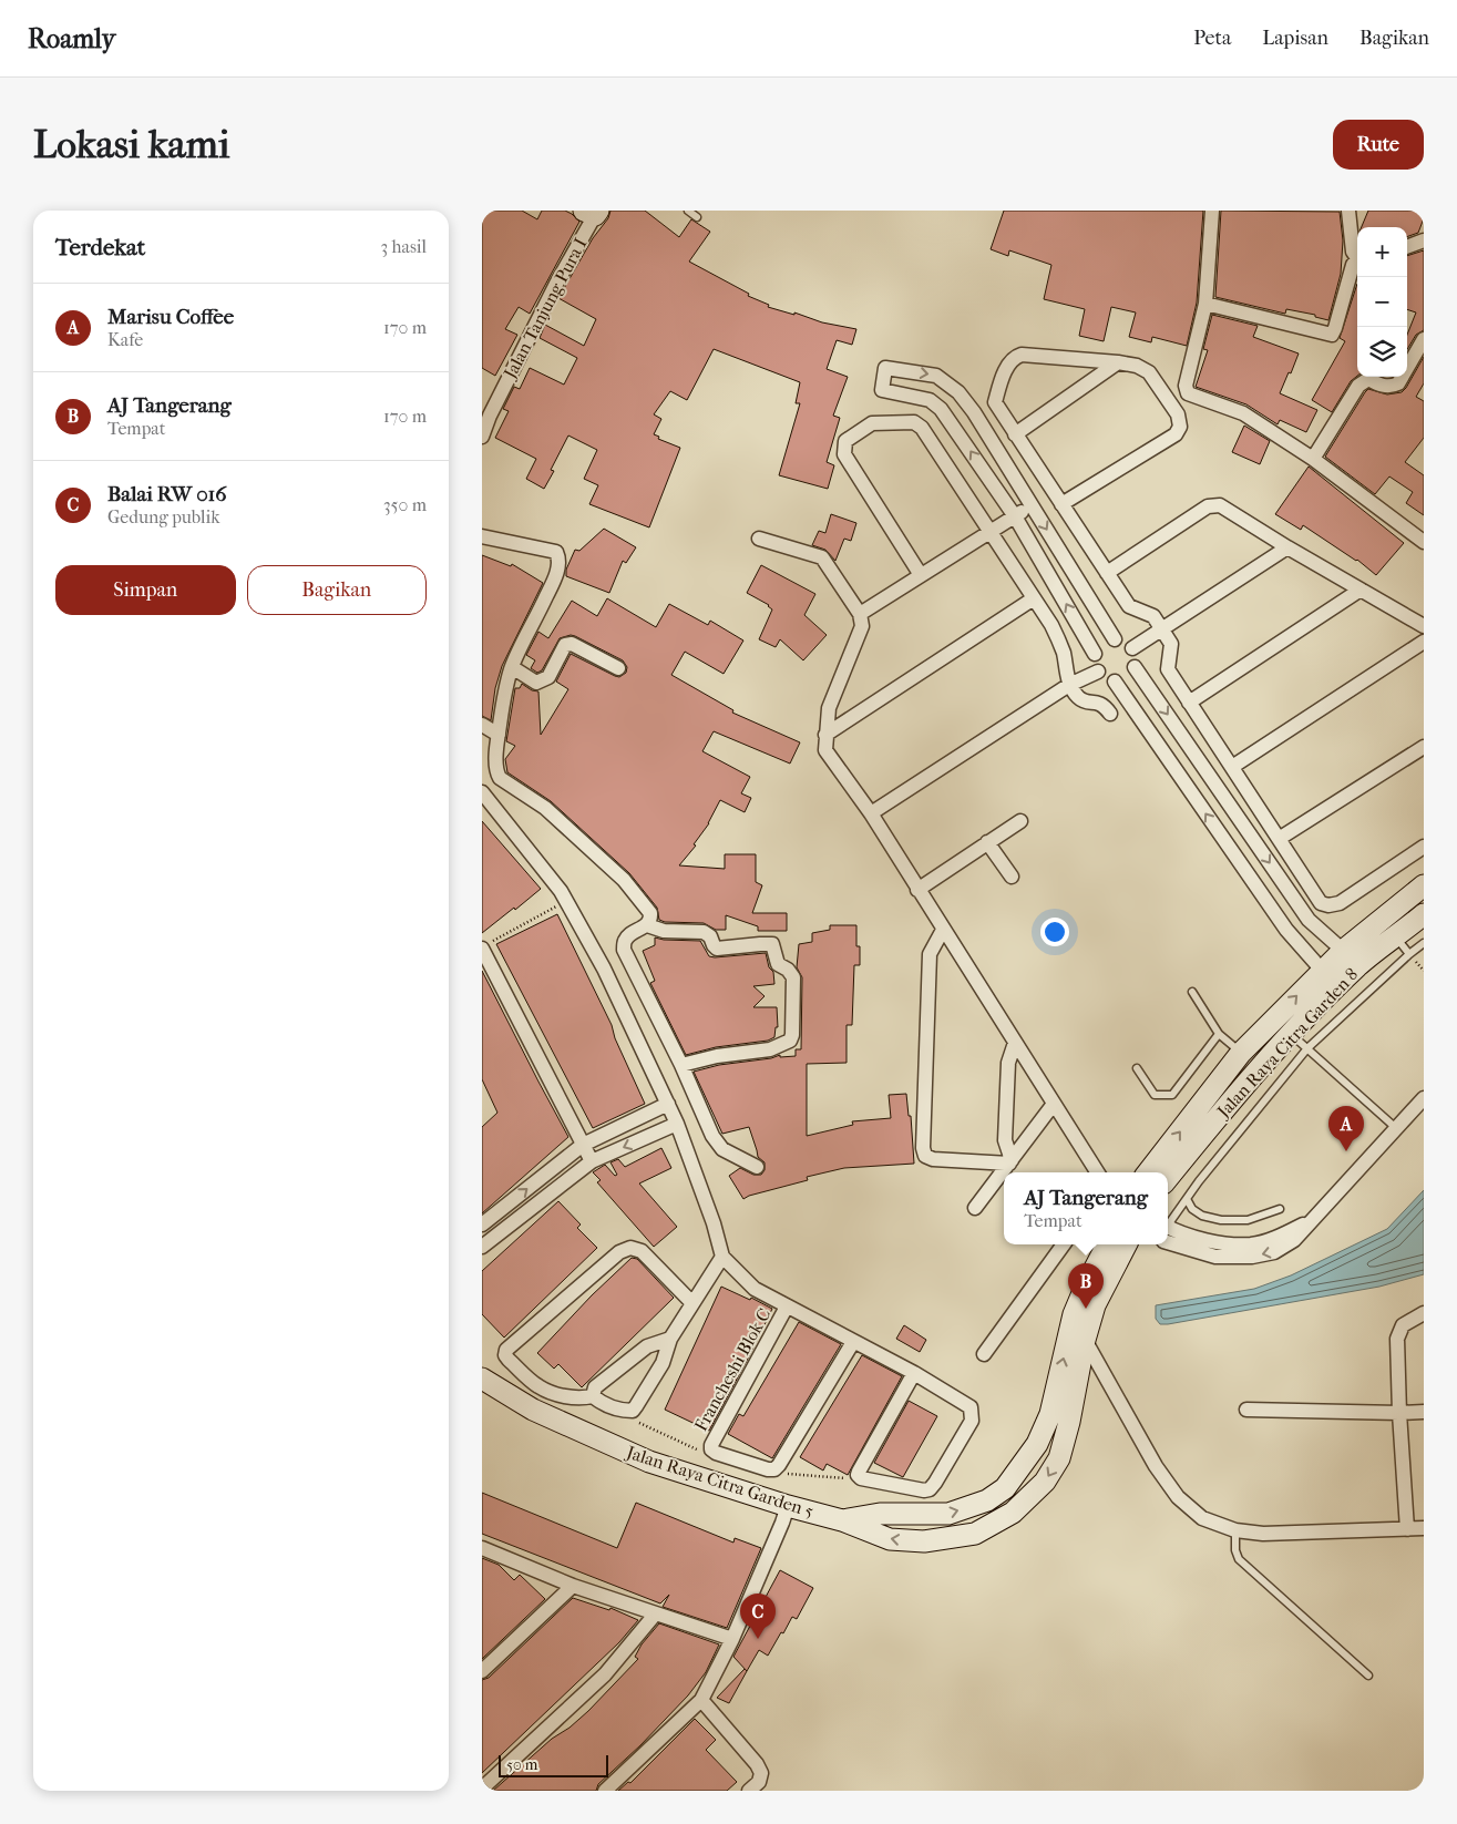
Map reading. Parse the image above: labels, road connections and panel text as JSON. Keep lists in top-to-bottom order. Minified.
{"streets":{"street":["Jalan Tanjung Pura I","Jalan Raya Citra Garden 8","Francheshi Blok C","Jalan Raya Citra Garden 5"]},"scale_bar":"50 m","page":{"header":"Roamly","nav":["Peta","Lapisan","Bagikan"],"buttons":["Rute",["Simpan","Bagikan"]],"title":"Lokasi kami","heading":["Terdekat","3 hasil"],"map_buttons":["+","−"],"list":[{"mark":"A","name":"Marisu Coffee","note":"Kafe","value":"170 m"},{"mark":"B","name":"AJ Tangerang","note":"Tempat","value":"170 m"},{"mark":"C","name":"Balai RW 016","note":"Gedung publik","value":"350 m"}],"pins":["A","B","C"],"popup":["AJ Tangerang","Tempat"],"scale":"50 m"}}
